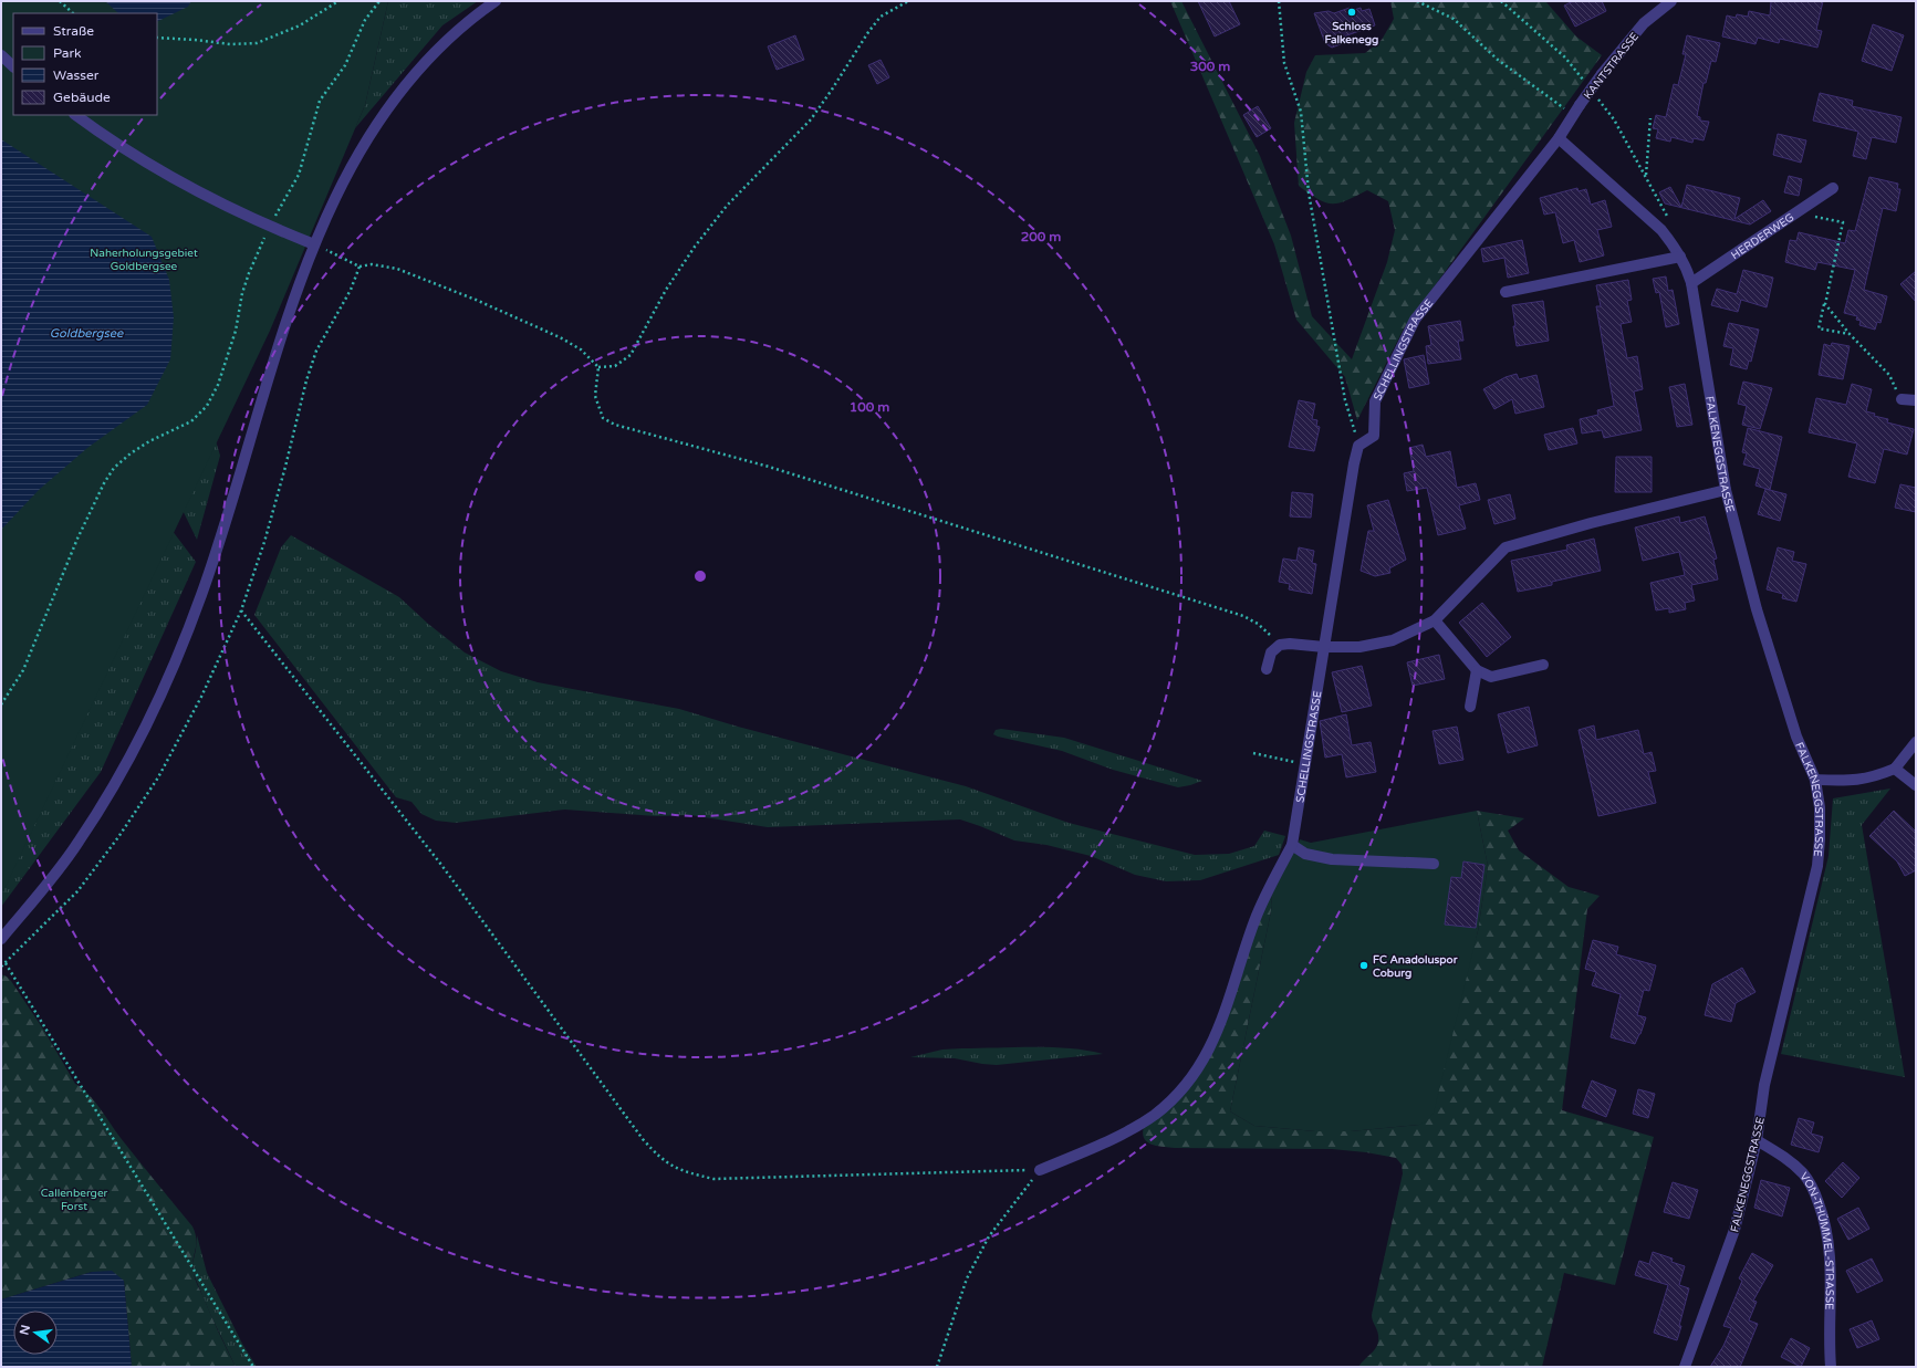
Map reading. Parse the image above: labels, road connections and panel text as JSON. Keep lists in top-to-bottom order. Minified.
{"streets":{"street":["KANTSTRASSE","HERDERWEG","SCHELLINGSTRASSE","FALKENEGGSTRASSE","VON-THÜMMEL-STRASSE"]},"crossings":[["KANTSTRASSE","SCHELLINGSTRASSE"],["KANTSTRASSE","FALKENEGGSTRASSE"],["HERDERWEG","FALKENEGGSTRASSE"],["SCHELLINGSTRASSE","FALKENEGGSTRASSE"],["FALKENEGGSTRASSE","VON-THÜMMEL-STRASSE"]],"water":["Goldbergsee"],"parks":["Naherholungsgebiet Goldbergsee","Callenberger Forst"],"places":["Schloss Falkenegg","FC Anadoluspor Coburg"],"legend":["Straße","Park","Wasser","Gebäude"],"north":"left","rings":["300 m","200 m","100 m"]}
